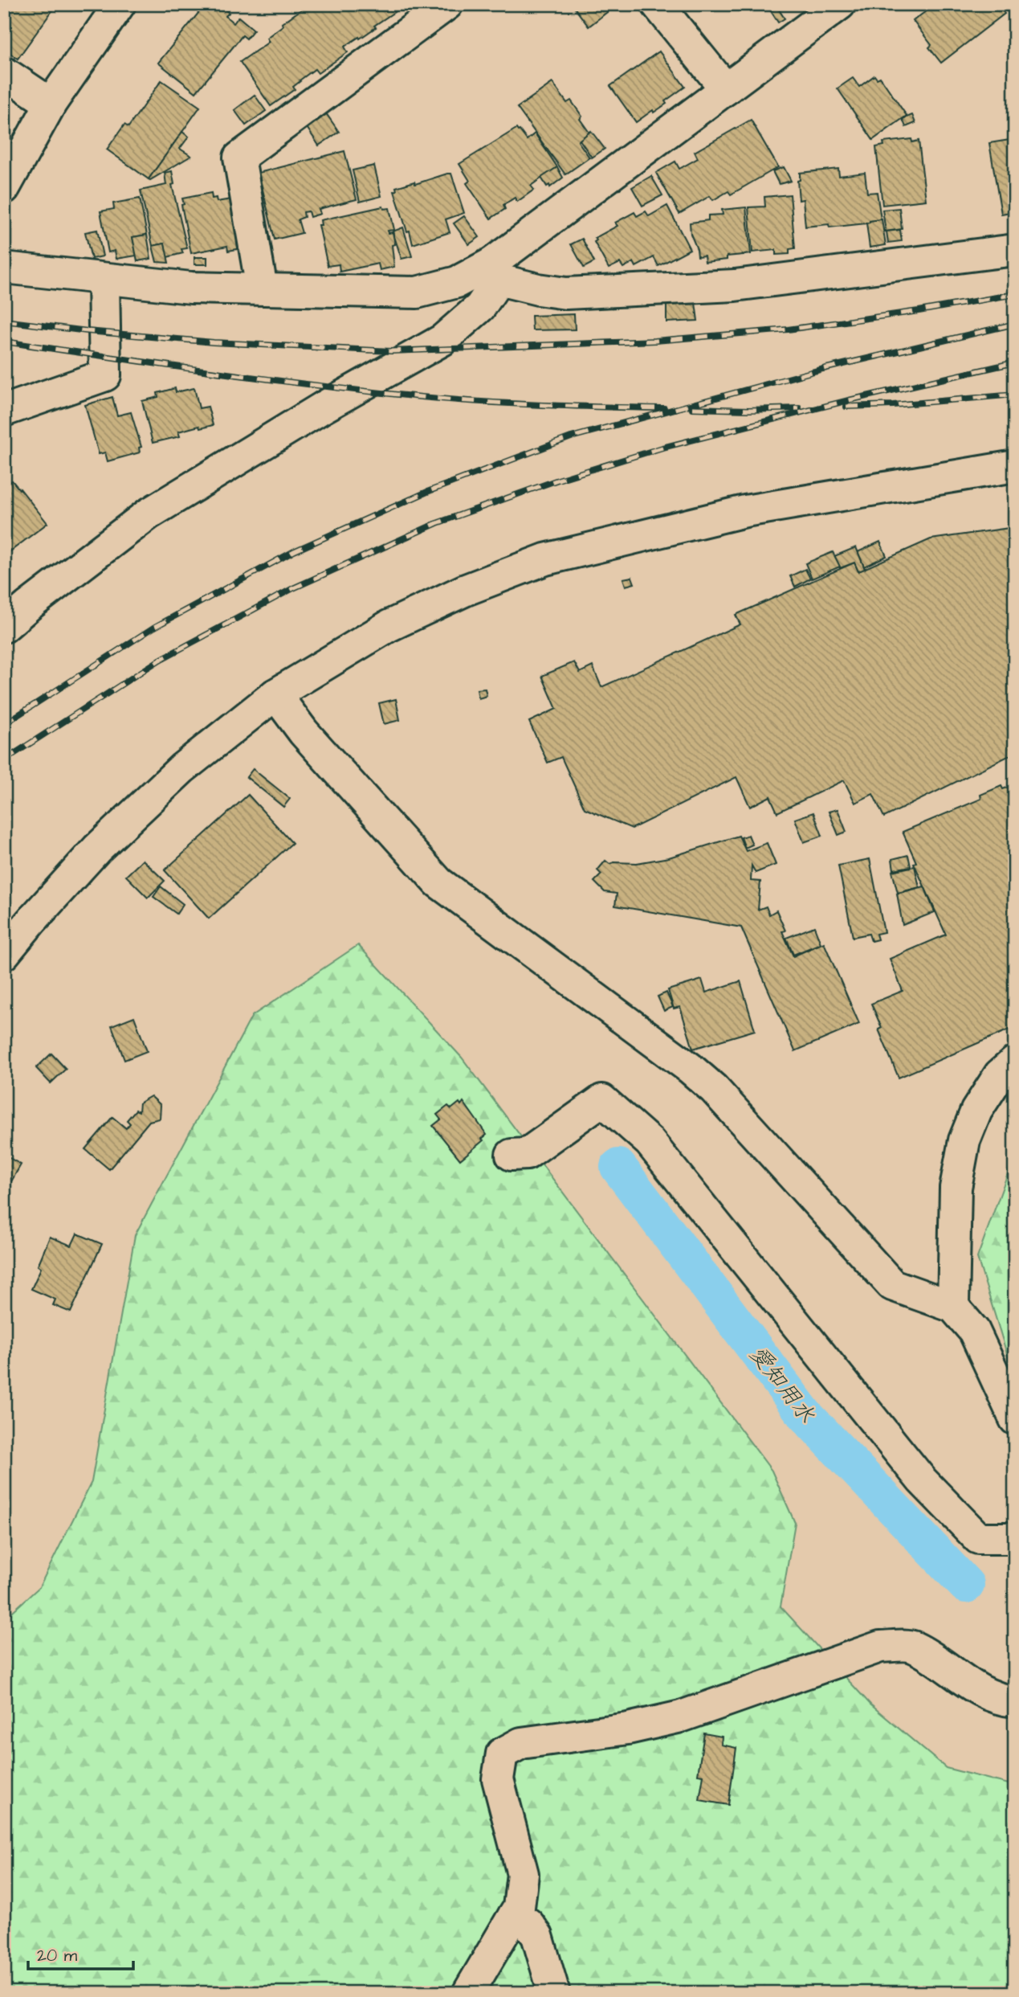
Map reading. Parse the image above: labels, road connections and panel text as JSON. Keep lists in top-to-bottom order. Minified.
{"water":["愛知用水"],"scale_bar":"20 m"}
